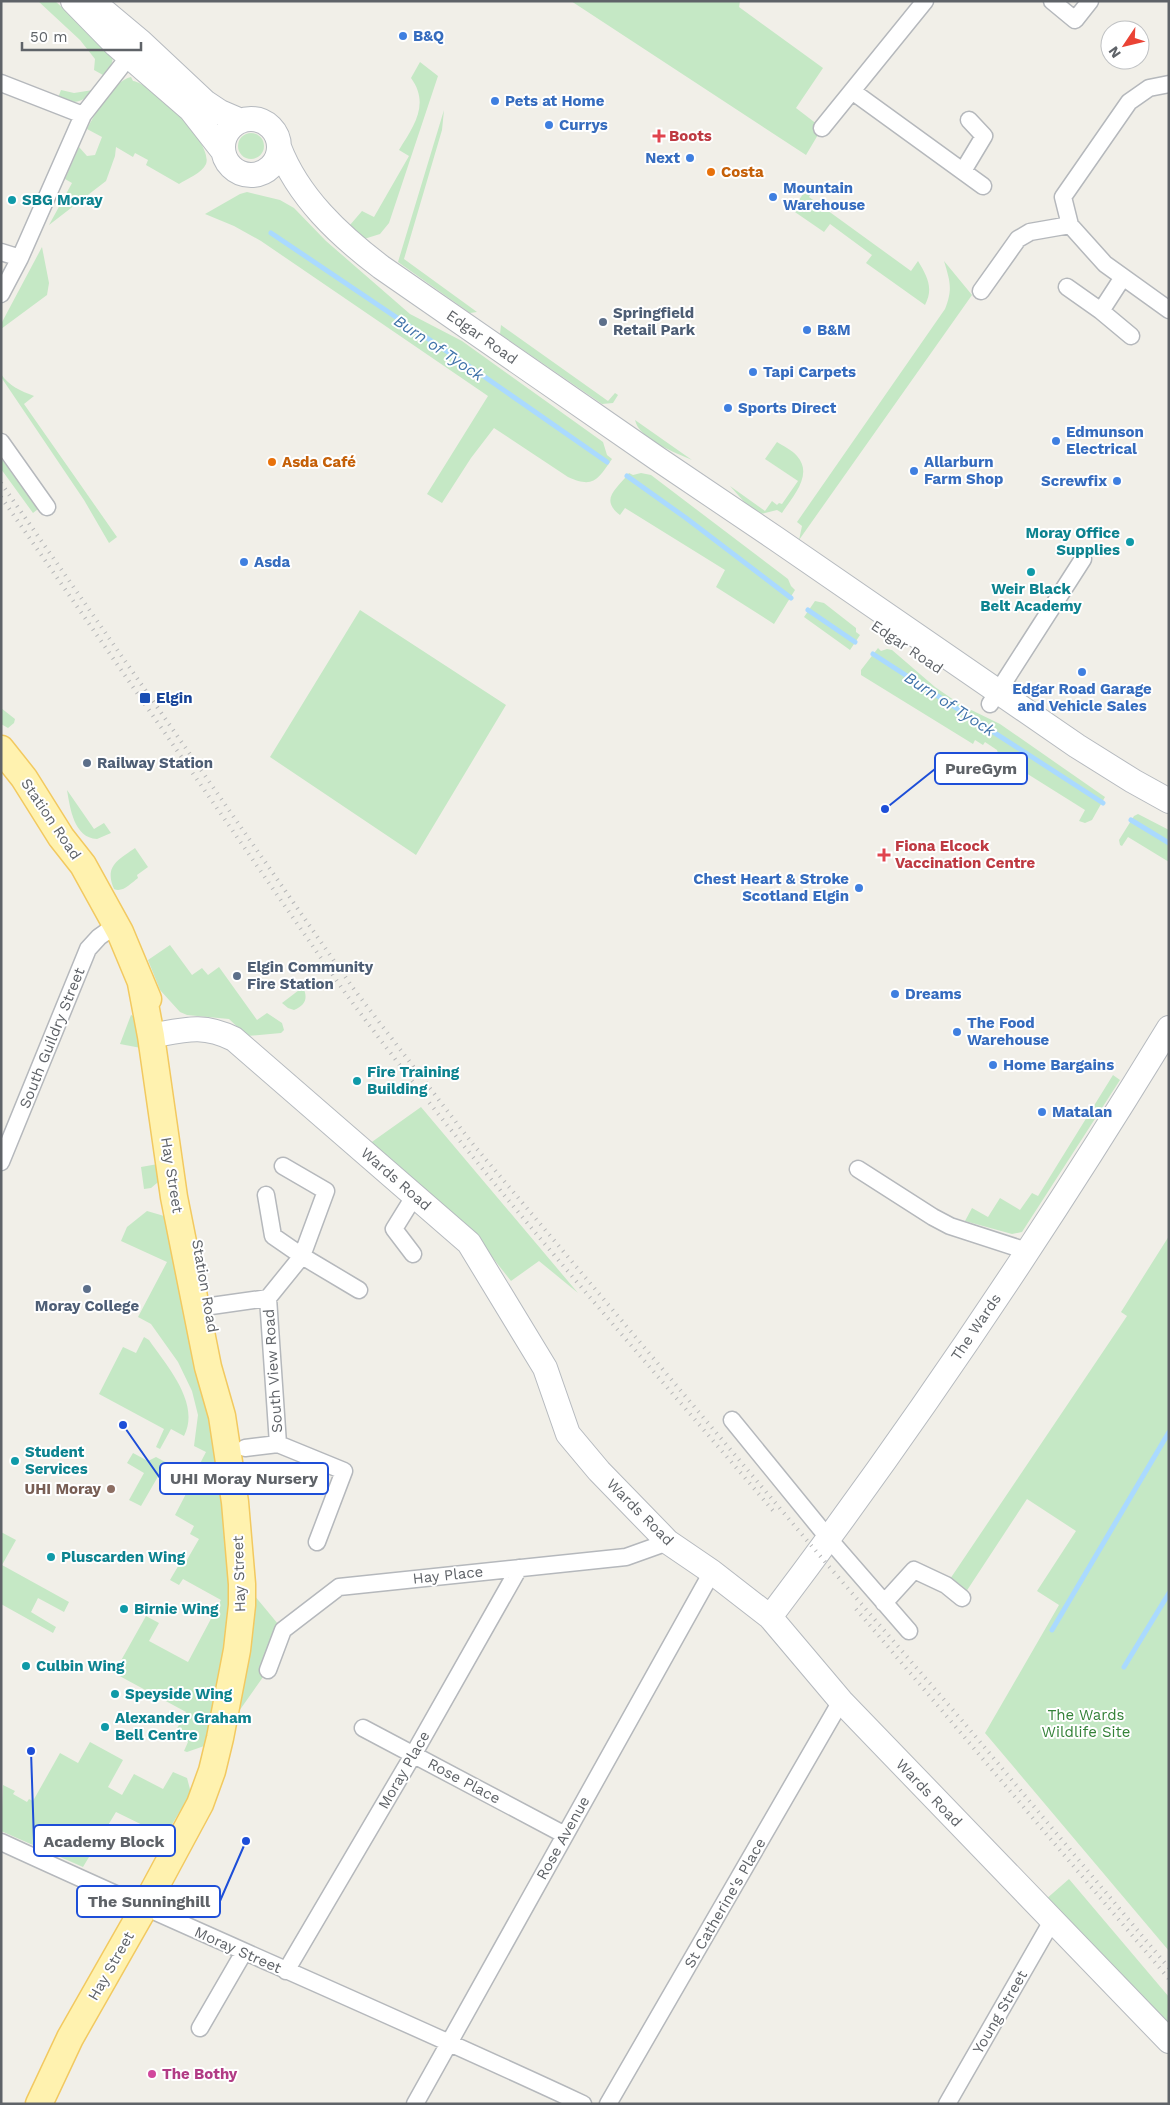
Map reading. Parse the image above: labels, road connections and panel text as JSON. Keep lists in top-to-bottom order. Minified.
{"streets":{"main road":["Station Road","Hay Street"],"street":["Edgar Road","South Guildry Street","Wards Road","The Wards","South View Road","Hay Place","Moray Place","Rose Place","Rose Avenue","St Catherine's Place","Moray Street","Young Street"]},"crossings":[["Station Road","South Guildry Street"],["Station Road","Hay Street"],["Station Road","Wards Road"],["Hay Street","Wards Road"],["Hay Street","South View Road"],["Hay Street","Moray Street"],["Wards Road","The Wards"],["Wards Road","Hay Place"],["Wards Road","Rose Avenue"],["Wards Road","St Catherine's Place"],["Wards Road","Young Street"],["Hay Place","Moray Place"],["Moray Place","Rose Place"],["Moray Place","Moray Street"],["Rose Place","Rose Avenue"],["Rose Avenue","Moray Street"]],"water":["Burn of Tyock"],"parks":["The Wards Wildlife Site"],"places":{"other":["B&Q","Pets at Home","Currys","Next","Costa","Mountain Warehouse","SBG Moray","Springfield Retail Park","B&M","Tapi Carpets","Sports Direct","Edmunson Electrical","Asda Café","Allarburn Farm Shop","Screwfix","Moray Office Supplies","Asda","Weir Black Belt Academy","Edgar Road Garage and Vehicle Sales","Railway Station","PureGym","Chest Heart & Stroke Scotland Elgin","Elgin Community Fire Station","Dreams","The Food Warehouse","Home Bargains","Fire Training Building","Matalan","Moray College","UHI Moray Nursery","Student Services","UHI Moray","Pluscarden Wing","Birnie Wing","Culbin Wing","Speyside Wing","Alexander Graham Bell Centre","Academy Block","The Sunninghill","The Bothy"],"health":["Boots","Fiona Elcock Vaccination Centre"],"transit":["Elgin"]},"scale_bar":"50 m","north":"bottom left"}
